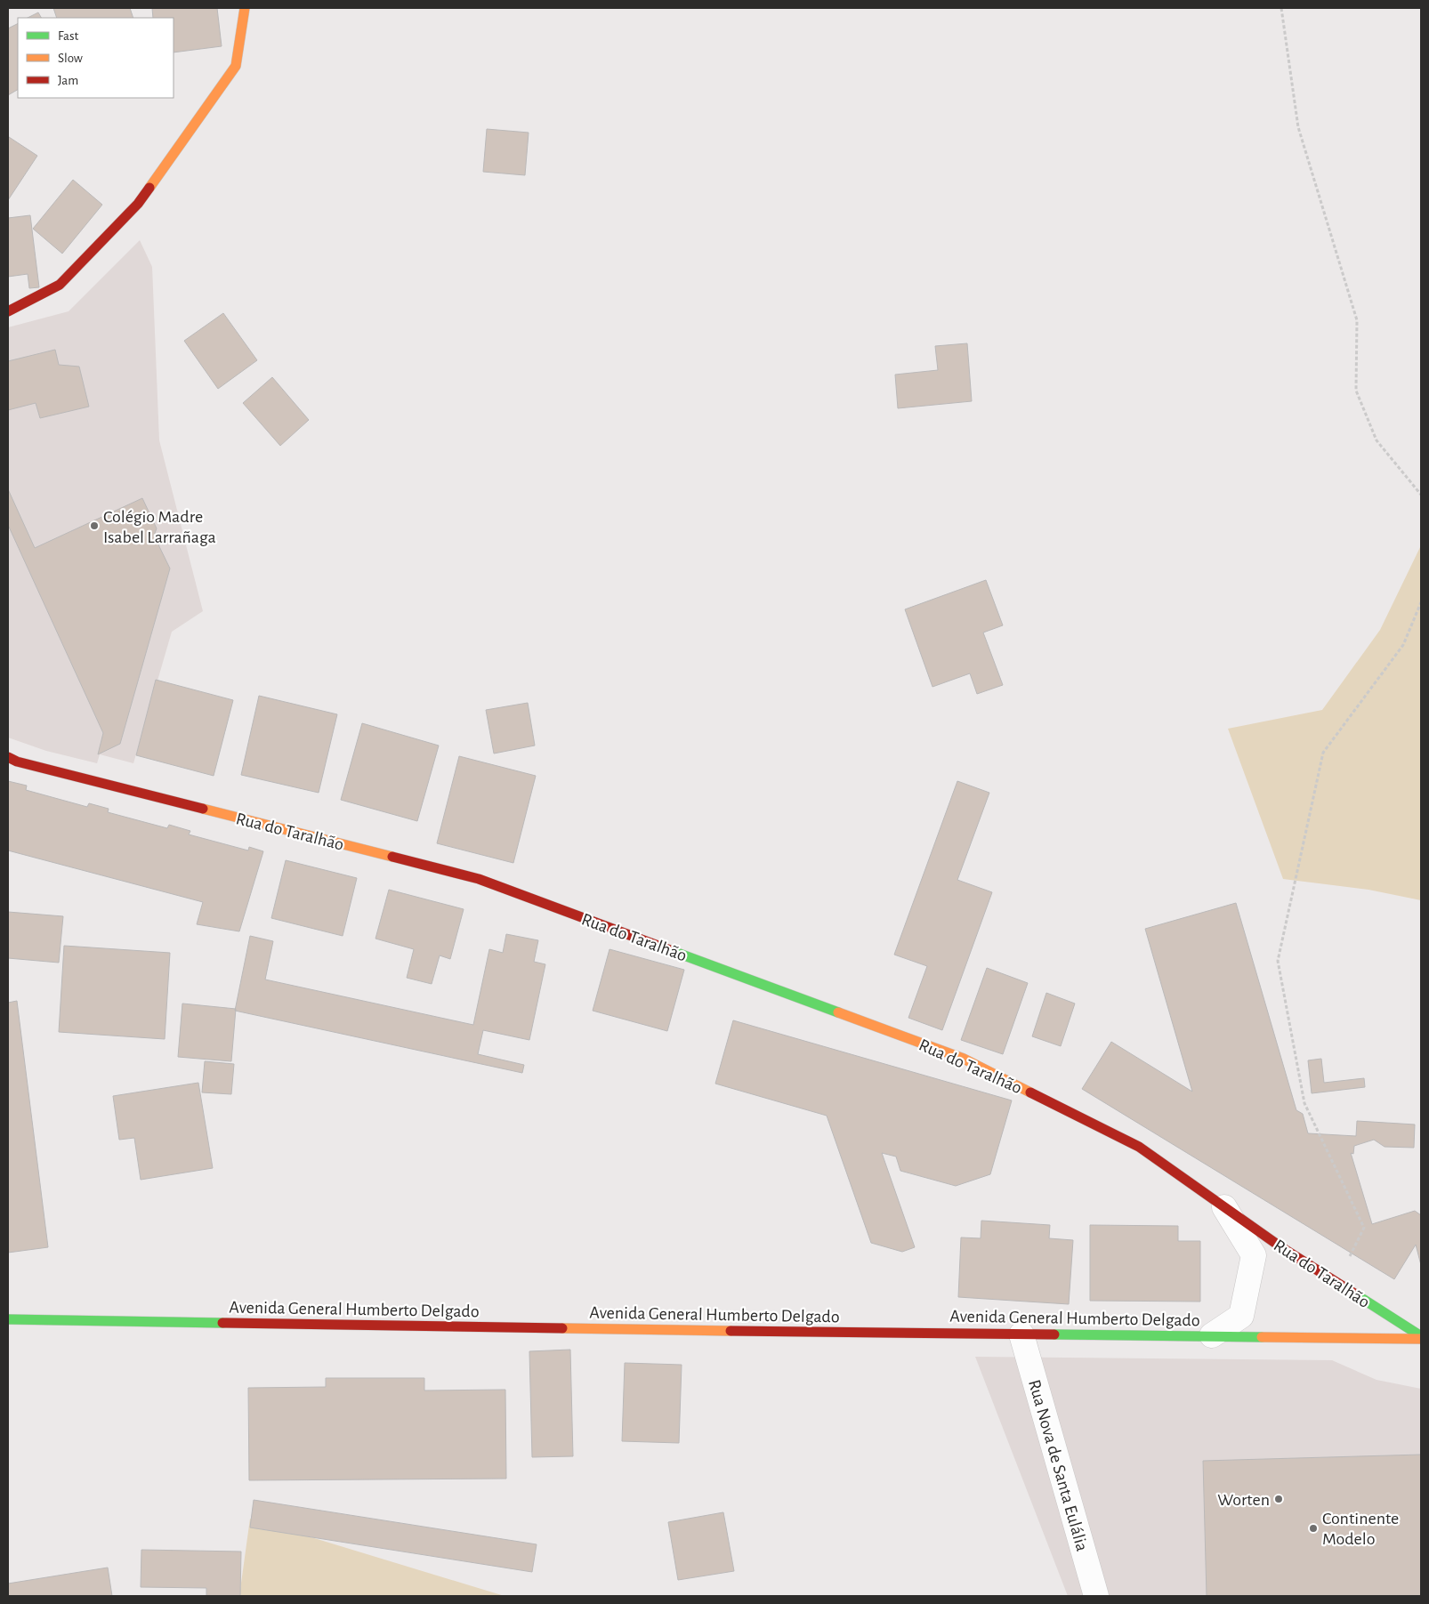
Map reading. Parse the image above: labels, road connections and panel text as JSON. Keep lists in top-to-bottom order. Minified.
{"streets":{"street":["Rua do Taralhão","Avenida General Humberto Delgado","Rua Nova de Santa Eulália"]},"crossings":[["Rua do Taralhão","Avenida General Humberto Delgado"],["Avenida General Humberto Delgado","Rua Nova de Santa Eulália"]],"places":["Colégio Madre Isabel Larrañaga","Worten","Continente Modelo"],"legend":["Fast","Slow","Jam"]}
